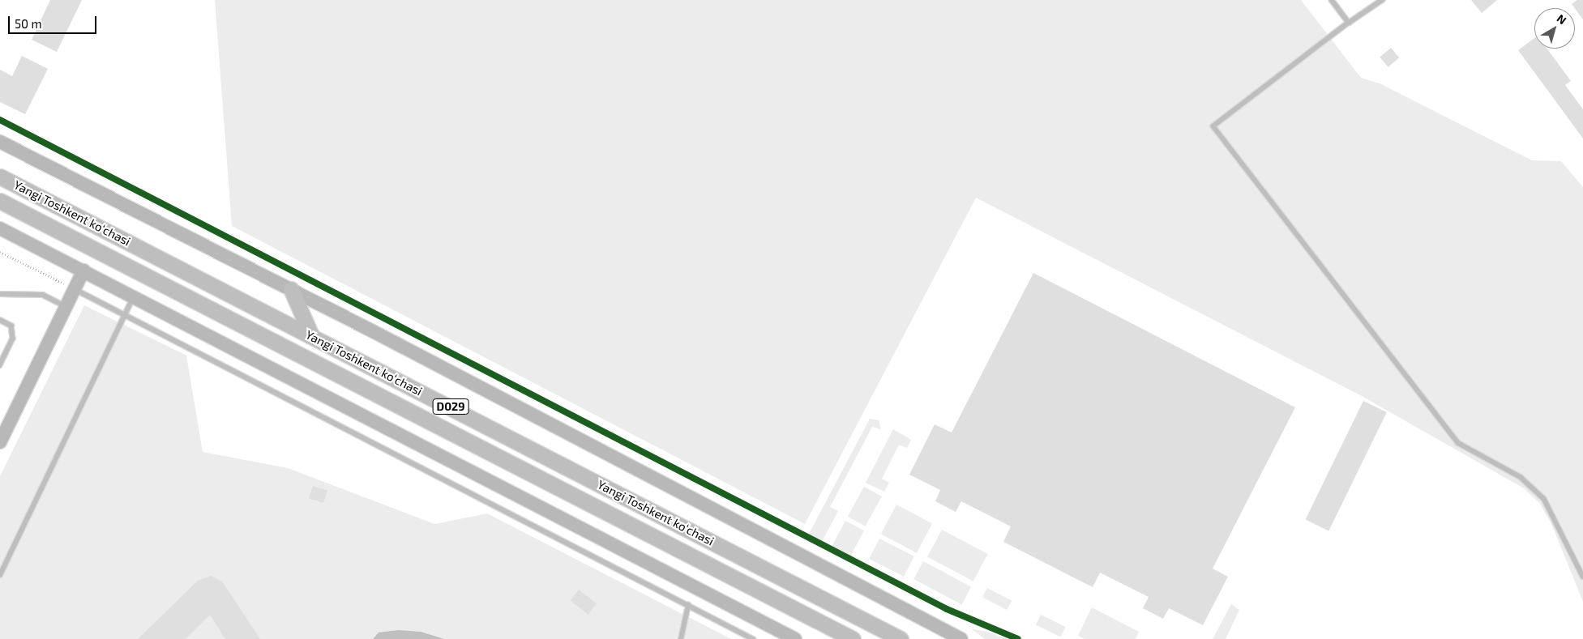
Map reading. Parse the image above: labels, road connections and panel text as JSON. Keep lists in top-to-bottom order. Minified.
{"streets":{"highway":["Yangi Toshkent ko‘chasi","D029"]},"scale_bar":"50 m","north":"top right"}
